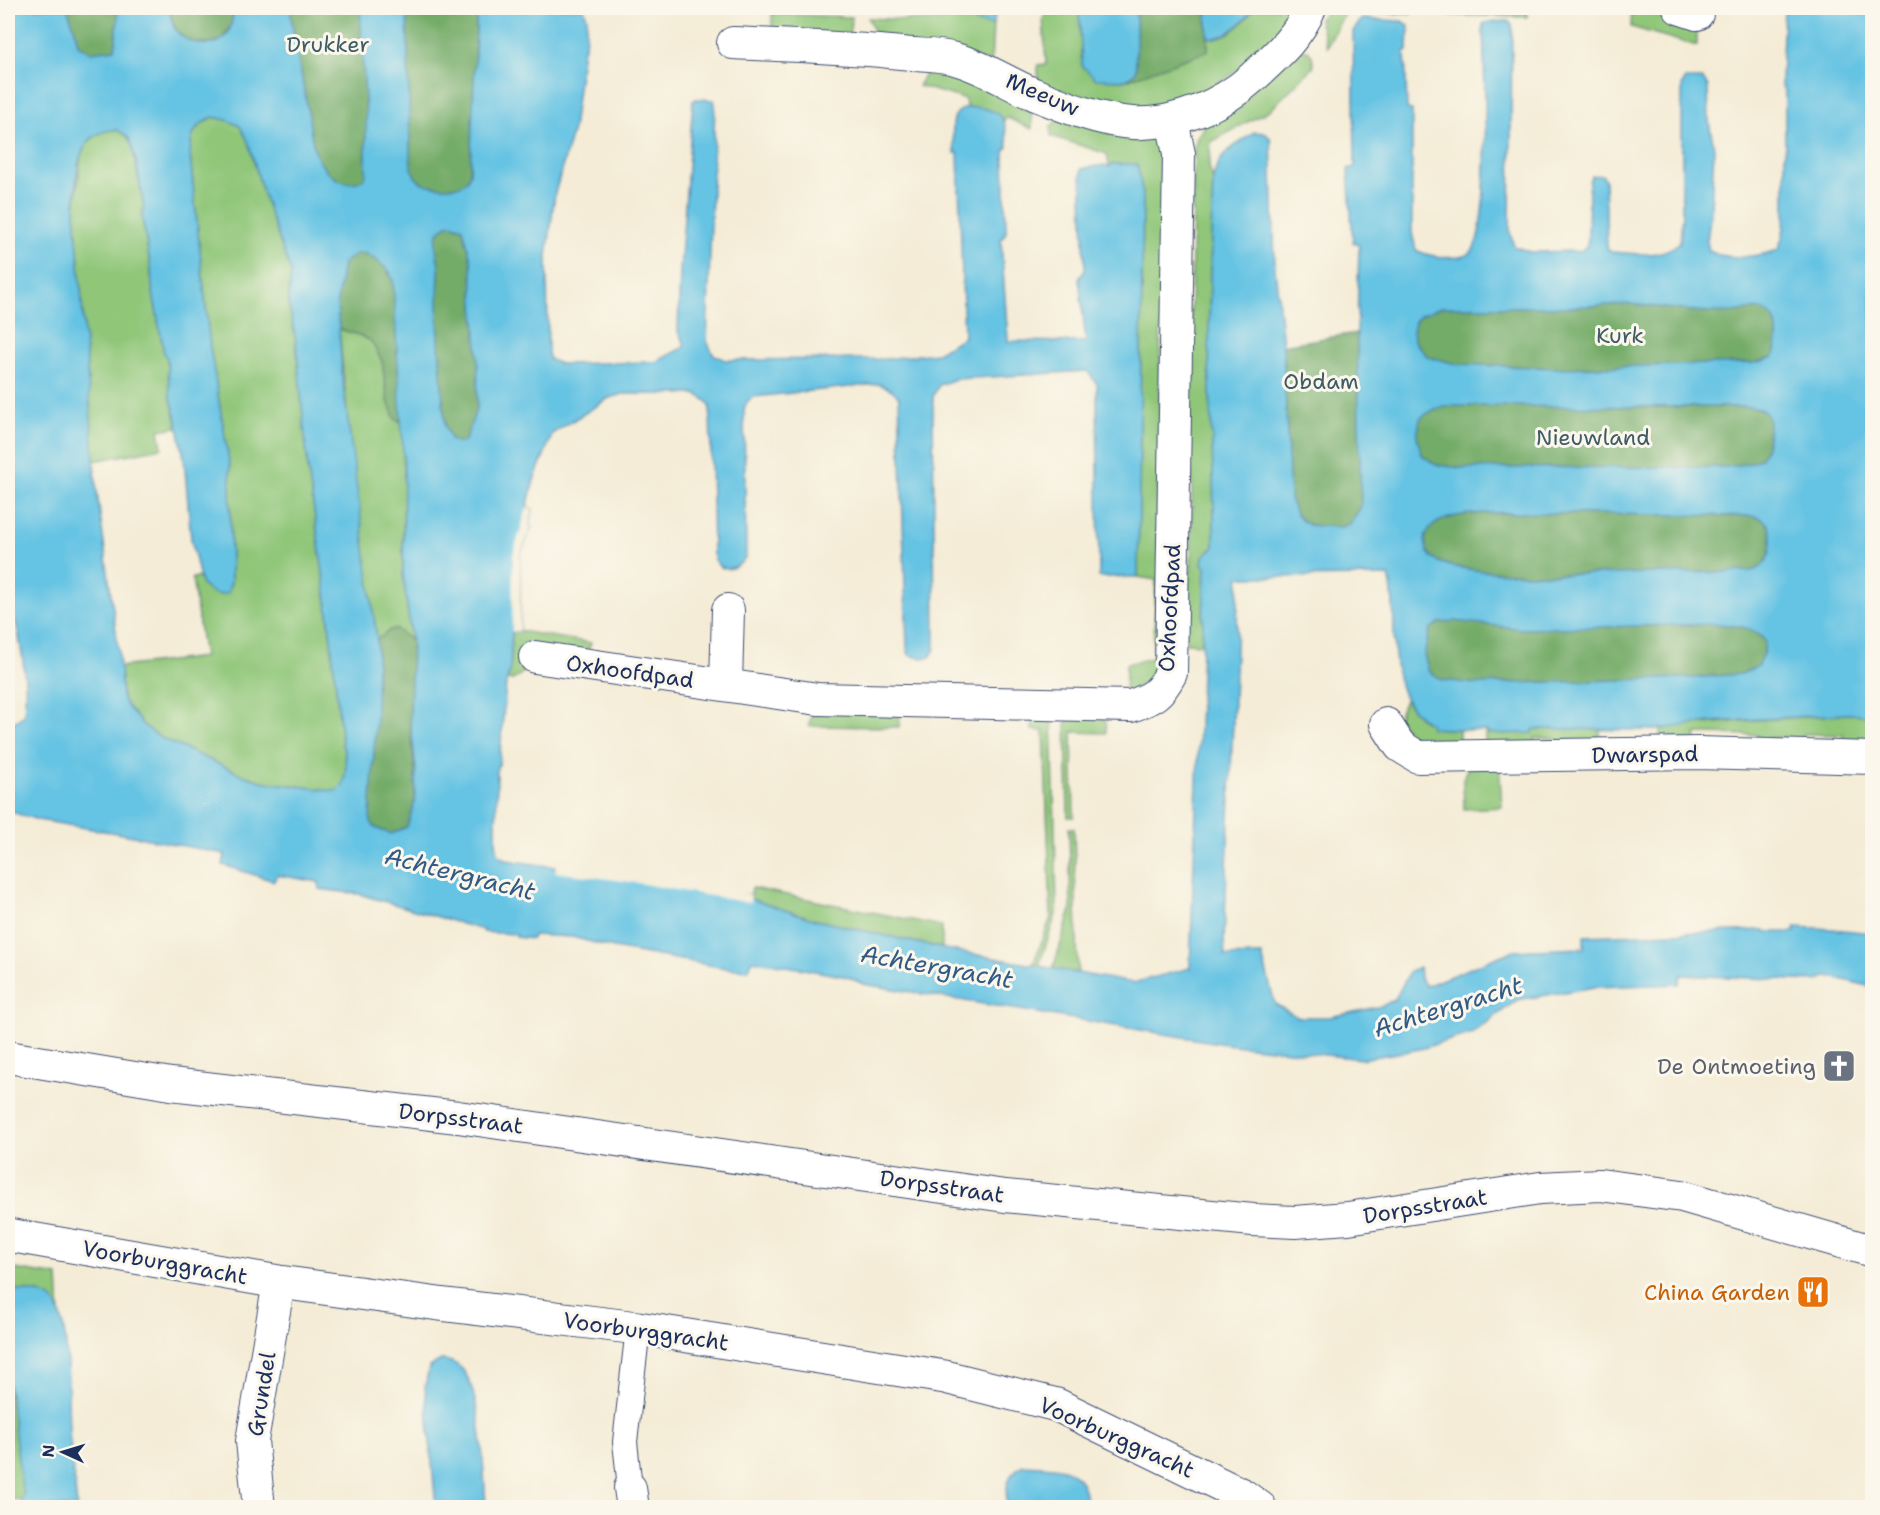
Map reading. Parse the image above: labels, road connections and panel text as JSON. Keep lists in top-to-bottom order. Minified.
{"streets":{"street":["Meeuw","Oxhoofdpad","Dwarspad","Dorpsstraat","Voorburggracht","Grundel"]},"crossings":[["Meeuw","Oxhoofdpad"],["Voorburggracht","Grundel"]],"water":["Achtergracht"],"parks":["Drukker","Kurk","Obdam","Nieuwland"],"places":{"church":["De Ontmoeting"],"restaurant":["China Garden"]},"north":"left"}
